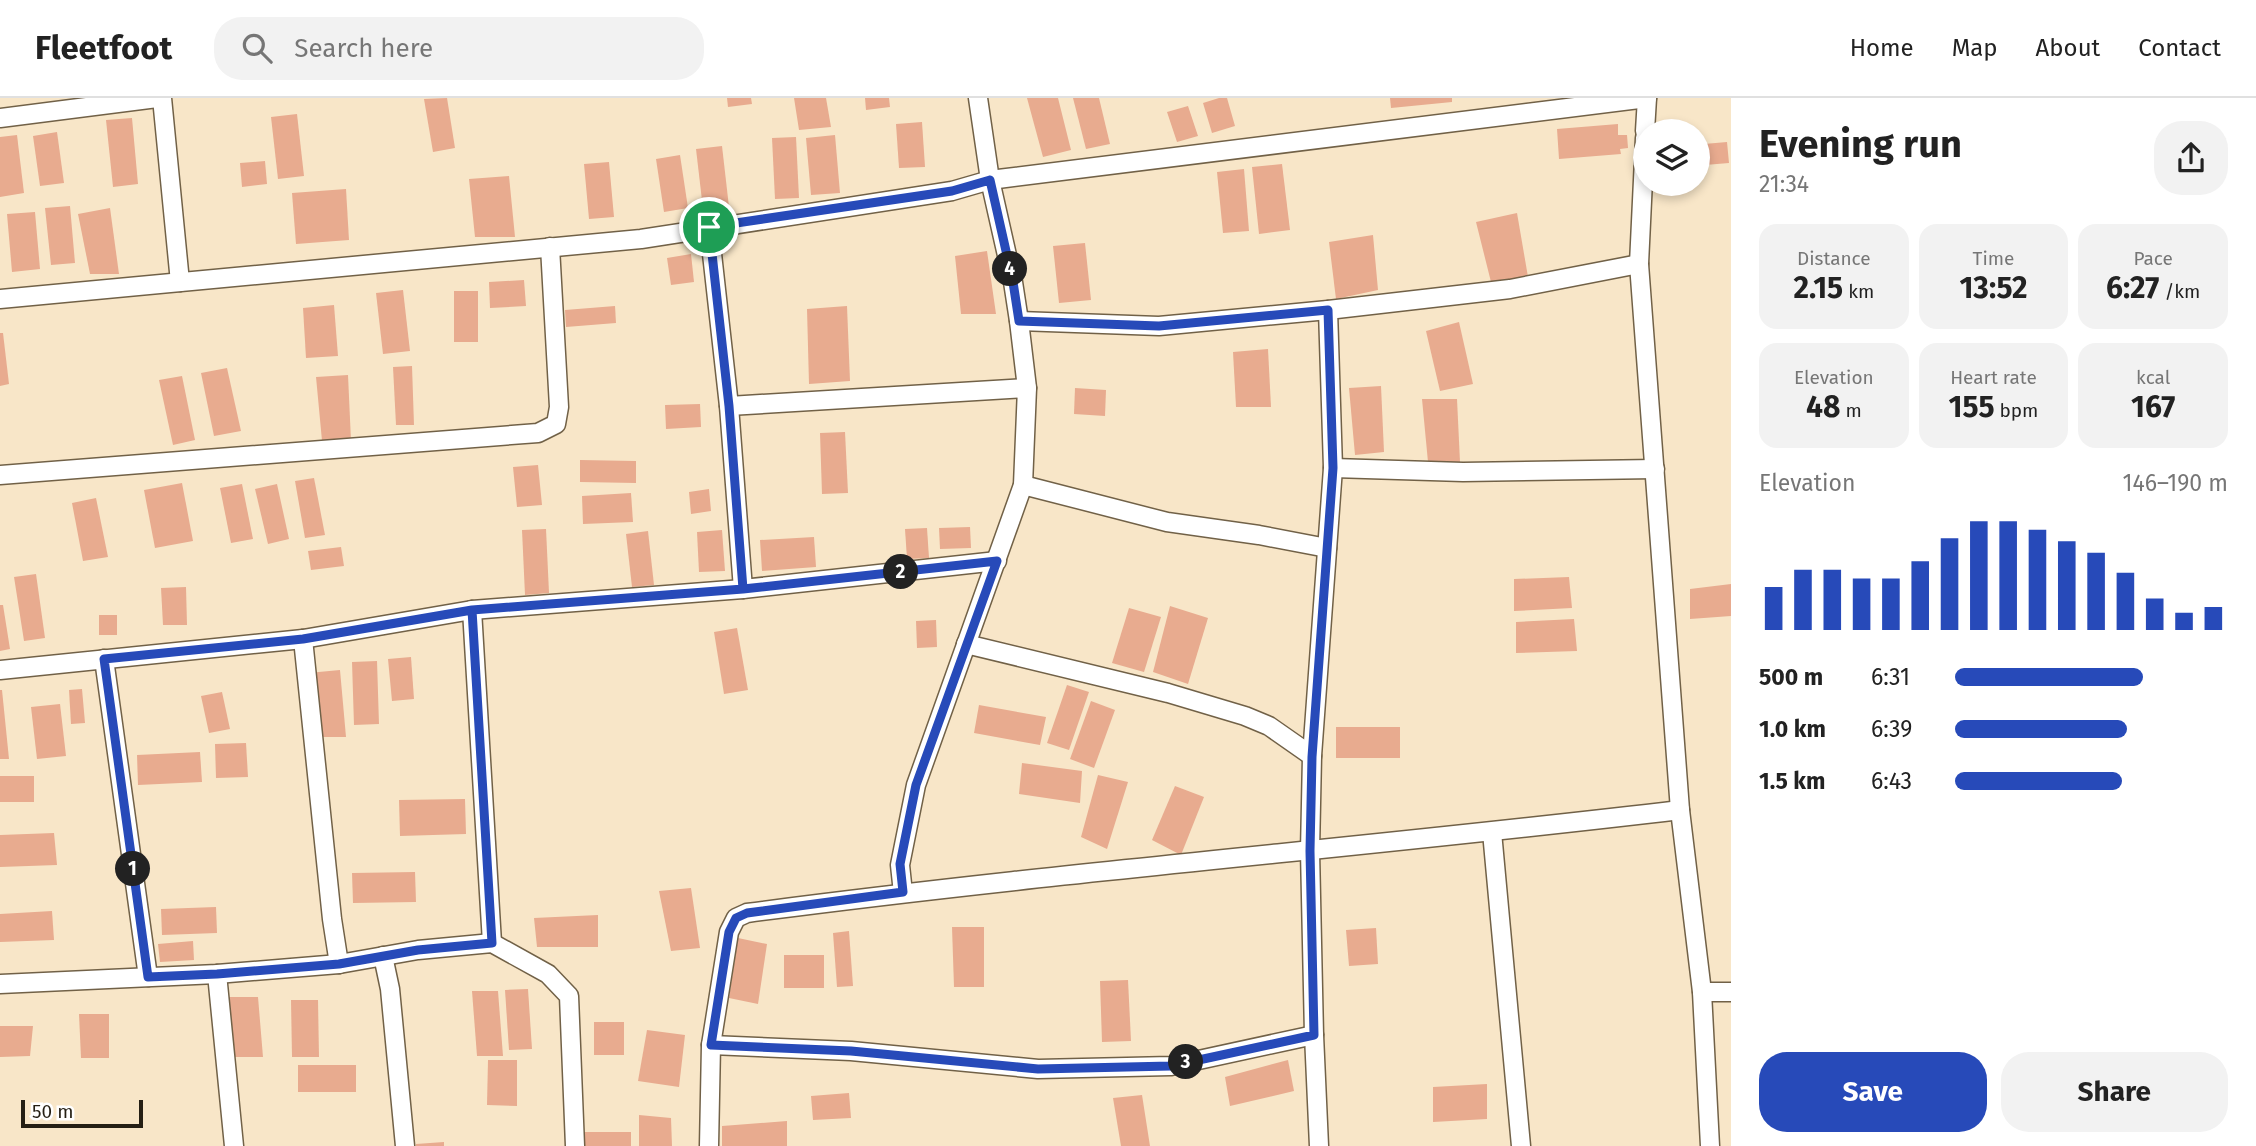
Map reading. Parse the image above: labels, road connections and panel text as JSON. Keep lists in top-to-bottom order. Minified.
{"scale_bar":"50 m","page":{"header":"Fleetfoot","search":"Search here","nav":["Home","Map","About","Contact"],"heading":["Evening run","21:34"],"stats":[["Distance","2.15 km"],["Time","13:52"],["Pace","6:27 /km"],["Elevation","48 m"],["Heart rate","155 bpm"],["kcal","167"]],"pins":["4","2","1","3"],"chart":["Elevation","146–190 m"],"list":[{"name":"500 m","note":"6:31"},{"name":"1.0 km","note":"6:39"},{"name":"1.5 km","note":"6:43"}],"buttons":["Save","Share"],"scale":"50 m"}}
